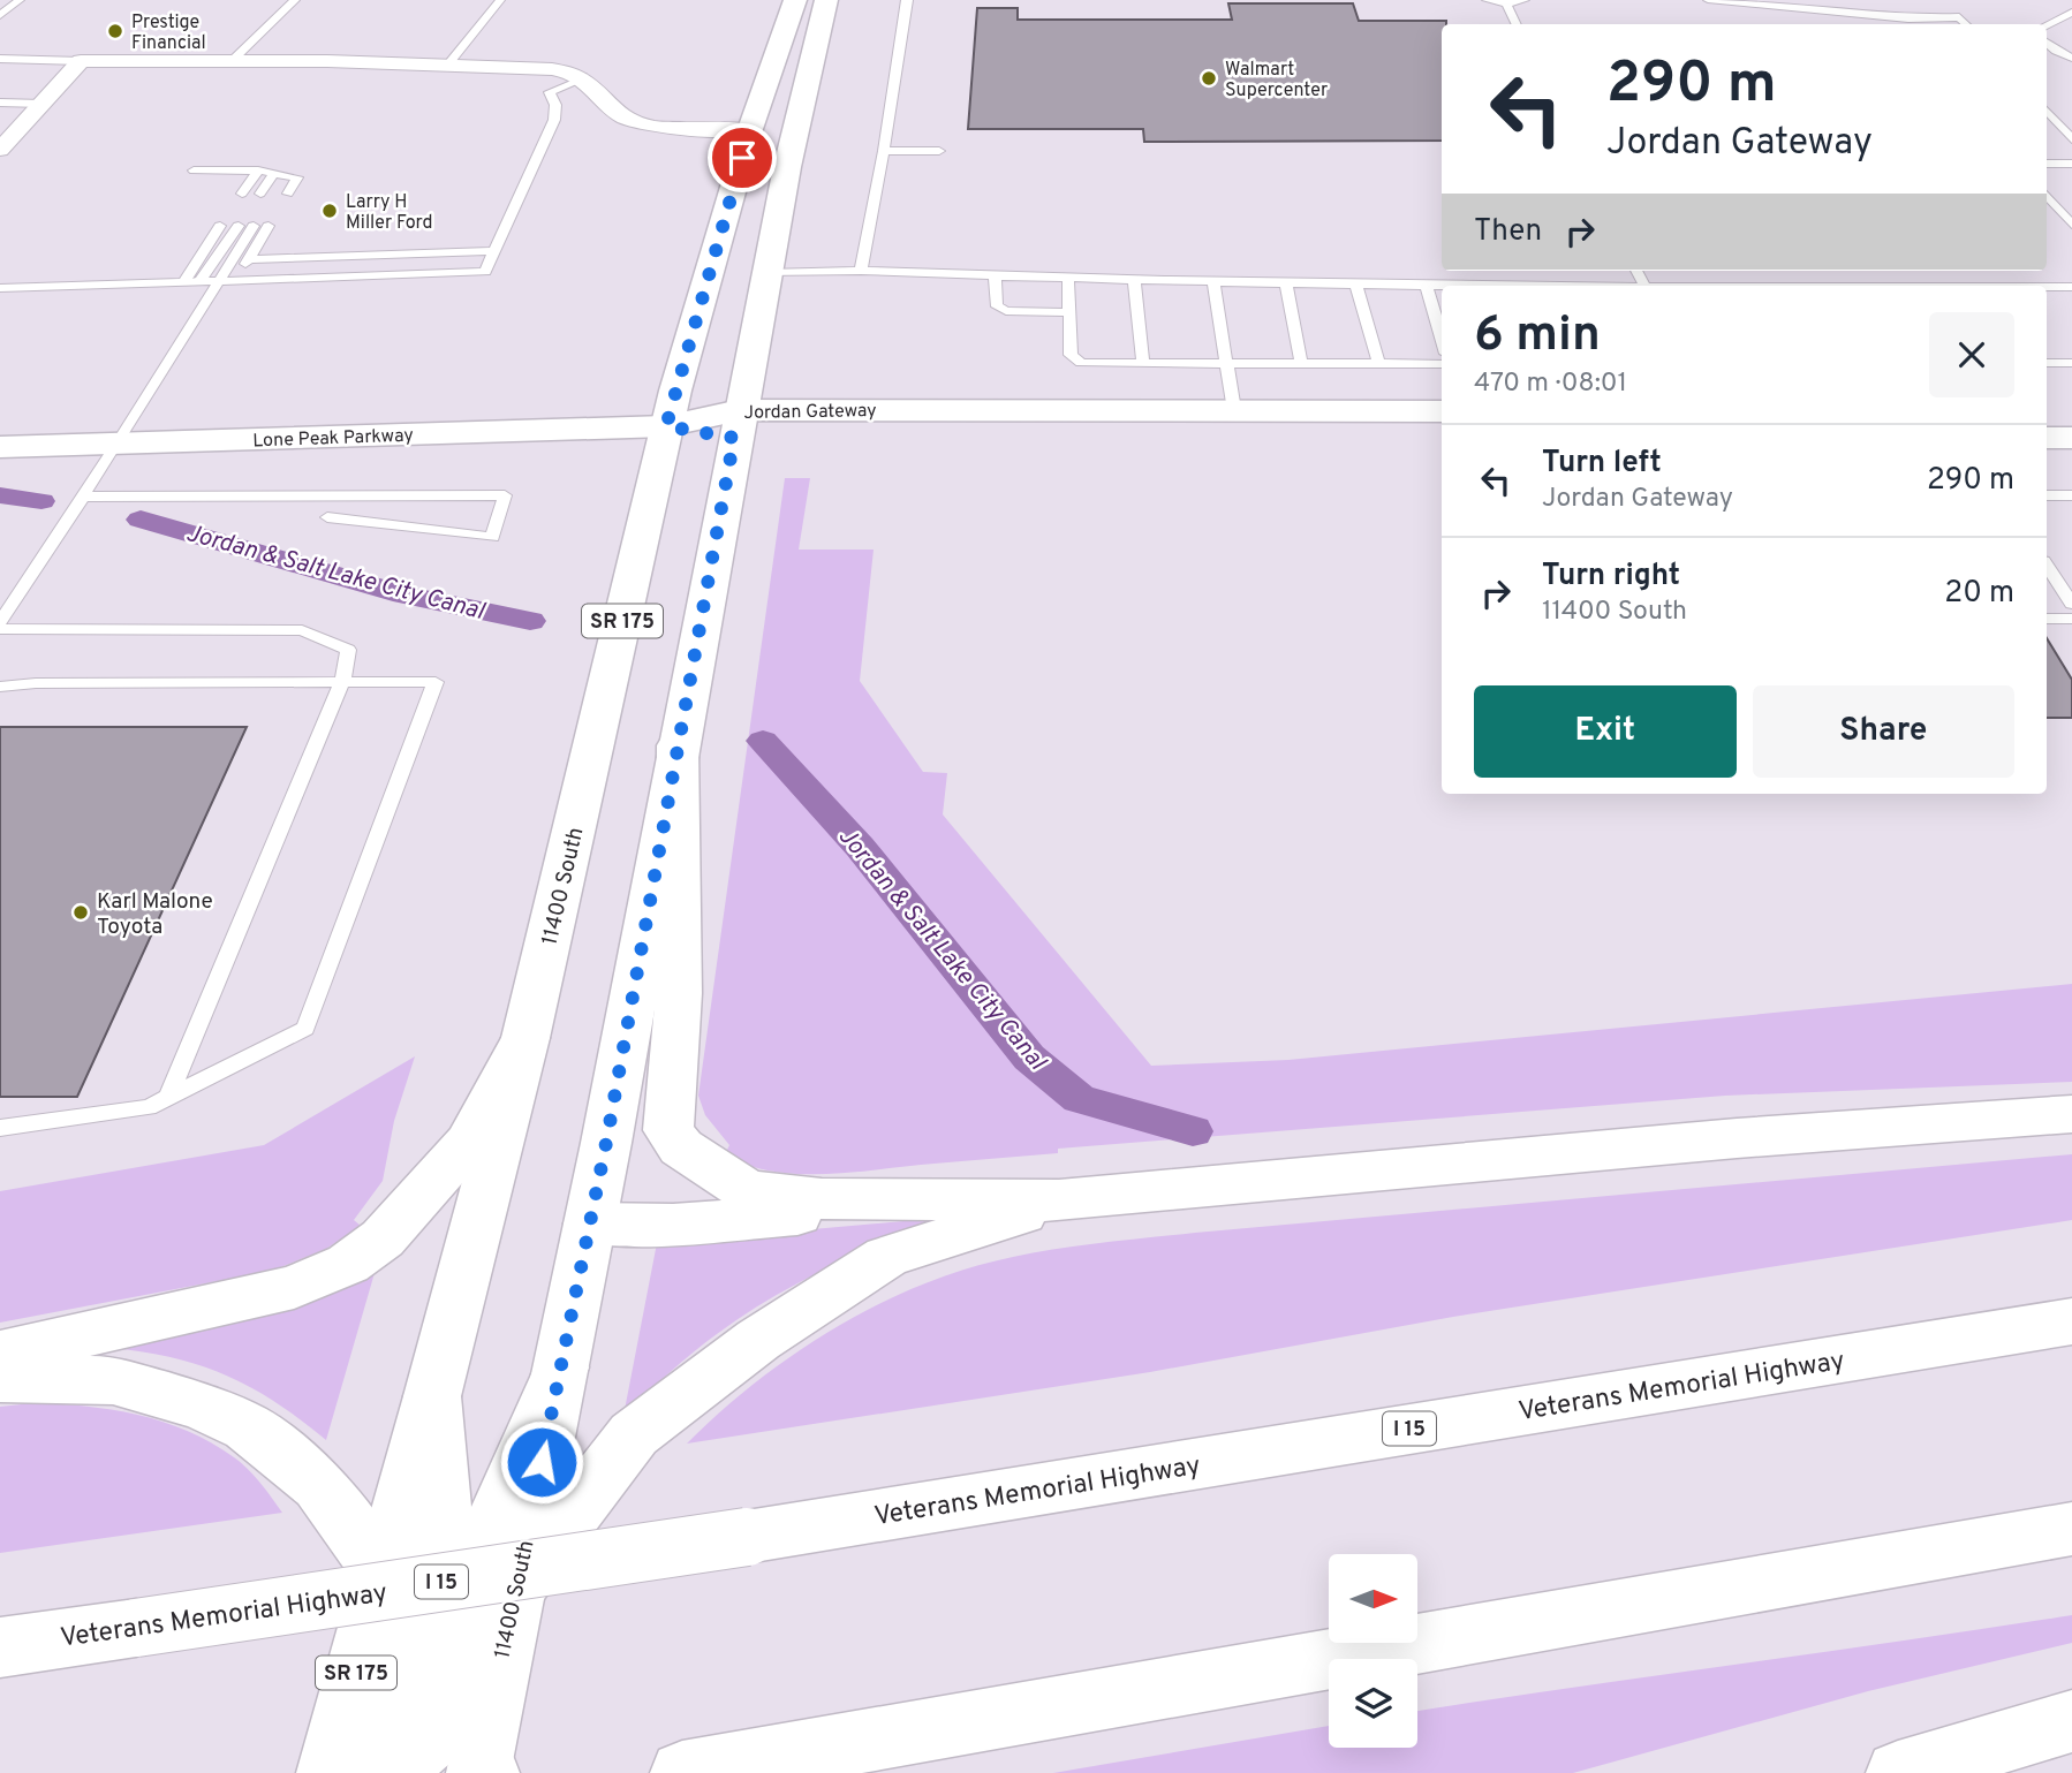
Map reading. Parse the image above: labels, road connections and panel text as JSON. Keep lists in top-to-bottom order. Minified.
{"streets":{"main road":["Jordan Gateway","Lone Peak Parkway","SR 175","11400 South","Veterans Memorial Highway","I 15"]},"crossings":[["Jordan Gateway","Lone Peak Parkway"],["Jordan Gateway","11400 South"],["Lone Peak Parkway","11400 South"]],"water":["Jordan & Salt Lake City Canal"],"places":["Prestige Financial","Walmart Supercenter","Larry H Miller Ford","Karl Malone Toyota"],"north":"right","page":{"turn":["290 m","Jordan Gateway"],"then":"Then","heading":["6 min","470 m · 08:01"],"list":[{"name":"Turn left","note":"Jordan Gateway","value":"290 m"},{"name":"Turn right","note":"11400 South","value":"20 m"}],"buttons":["Exit","Share"]}}
